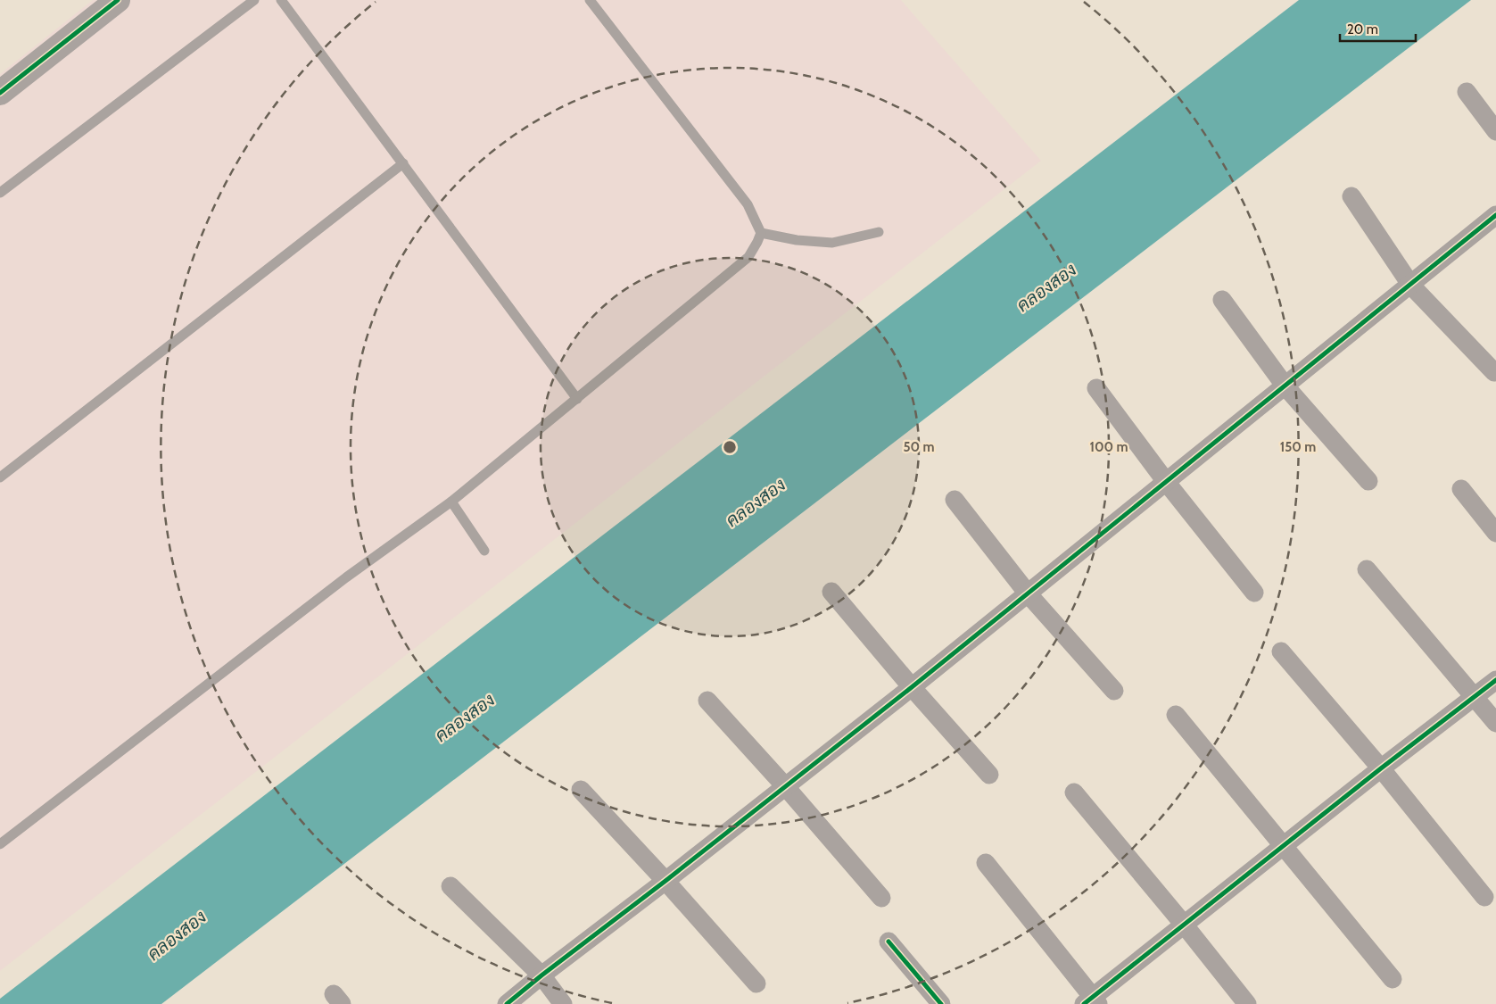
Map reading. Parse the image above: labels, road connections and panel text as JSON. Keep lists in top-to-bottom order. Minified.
{"water":["คลองสอง"],"scale_bar":"20 m","rings":["50 m","100 m","150 m"]}
